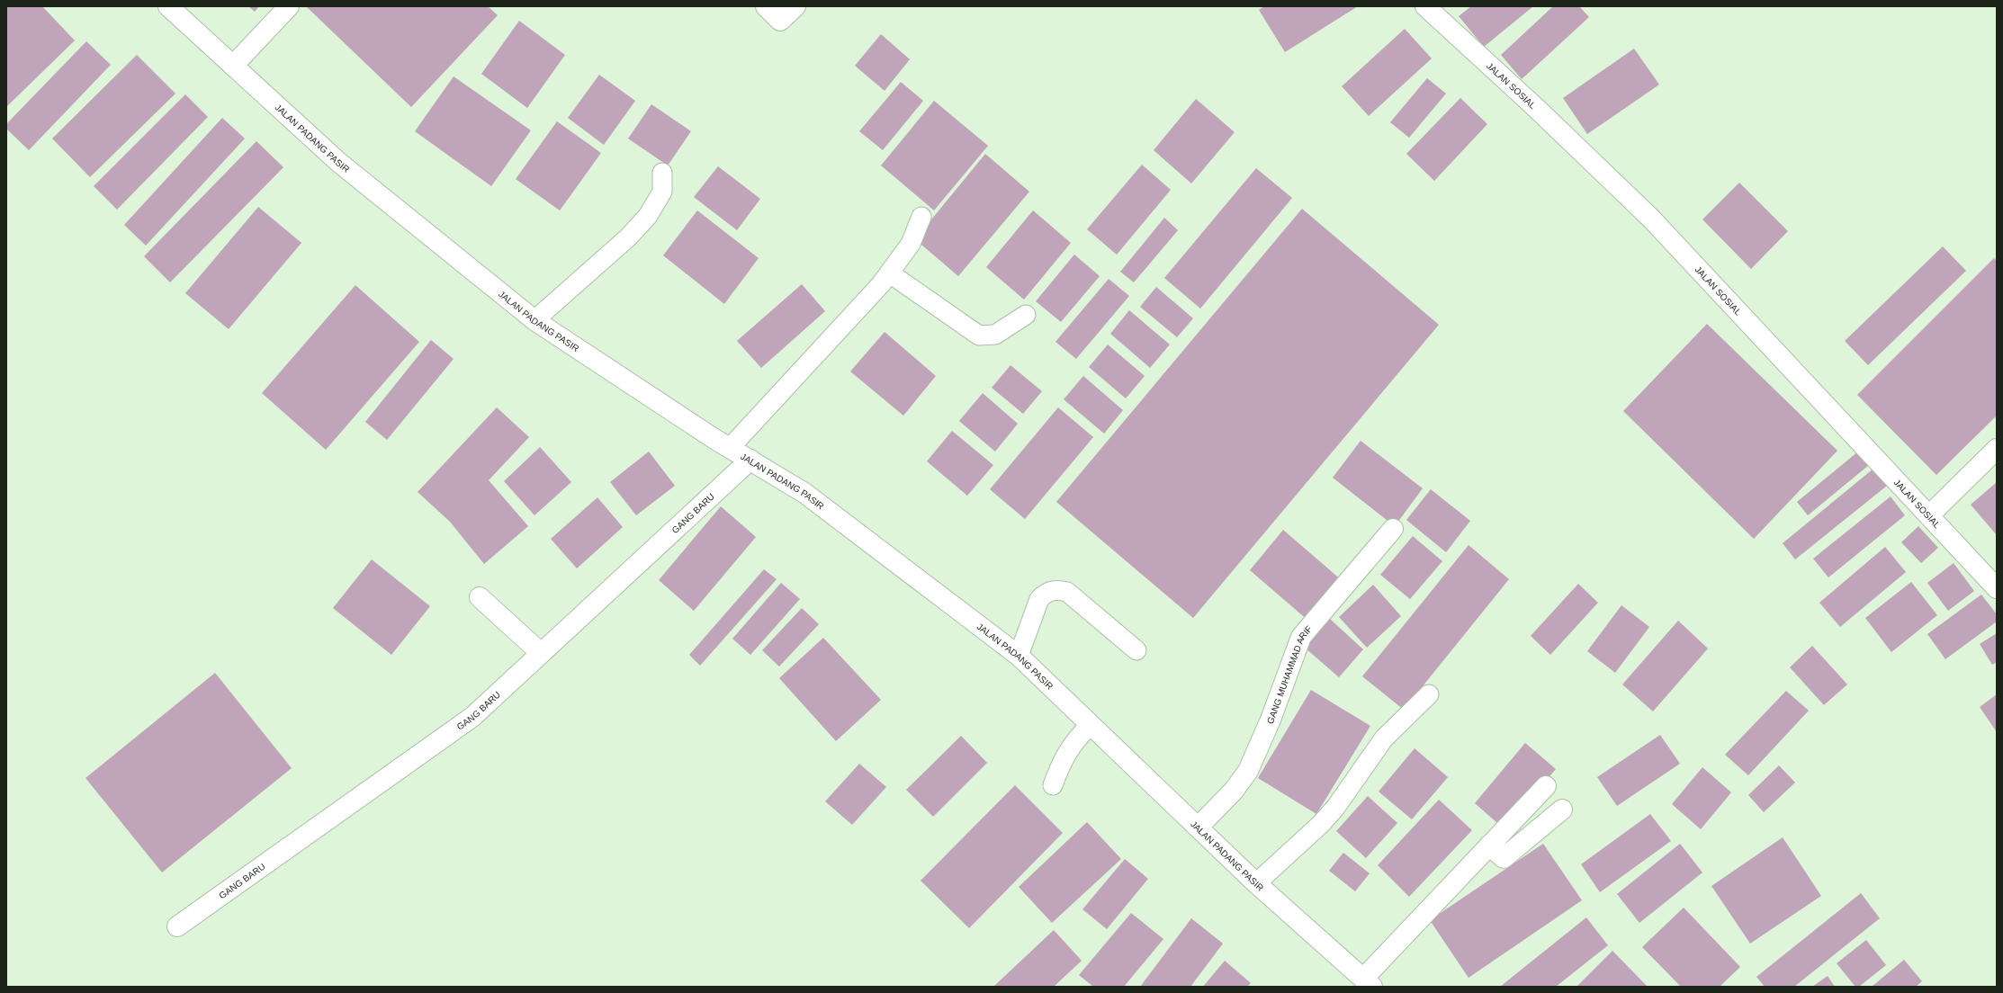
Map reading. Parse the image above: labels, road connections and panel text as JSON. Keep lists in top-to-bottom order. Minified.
{"streets":{"main road":["JALAN SOSIAL","JALAN PADANG PASIR","GANG BARU","GANG MUHAMMAD ARIF"]},"crossings":[["JALAN PADANG PASIR","GANG BARU"],["JALAN PADANG PASIR","GANG MUHAMMAD ARIF"]]}
